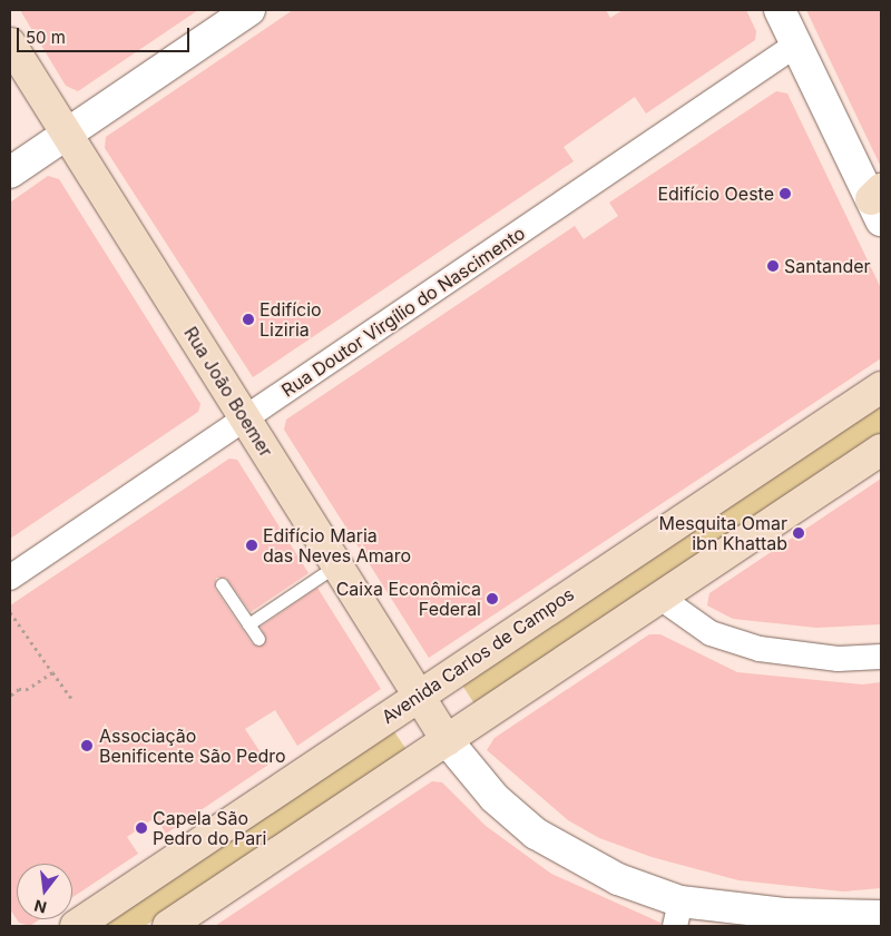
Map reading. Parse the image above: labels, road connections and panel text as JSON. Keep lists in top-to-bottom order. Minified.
{"streets":{"main road":["Rua João Boemer","Avenida Carlos de Campos"],"street":["Rua Doutor Virgílio do Nascimento"]},"crossings":[["Rua Doutor Virgílio do Nascimento","Rua João Boemer"],["Rua João Boemer","Avenida Carlos de Campos"]],"places":["Edifício Oeste","Santander","Edifício Liziria","Mesquita Omar ibn Khattab","Edifício Maria das Neves Amaro","Caixa Econômica Federal","Associação Benificente São Pedro","Capela São Pedro do Pari"],"scale_bar":"50 m","north":"bottom"}
